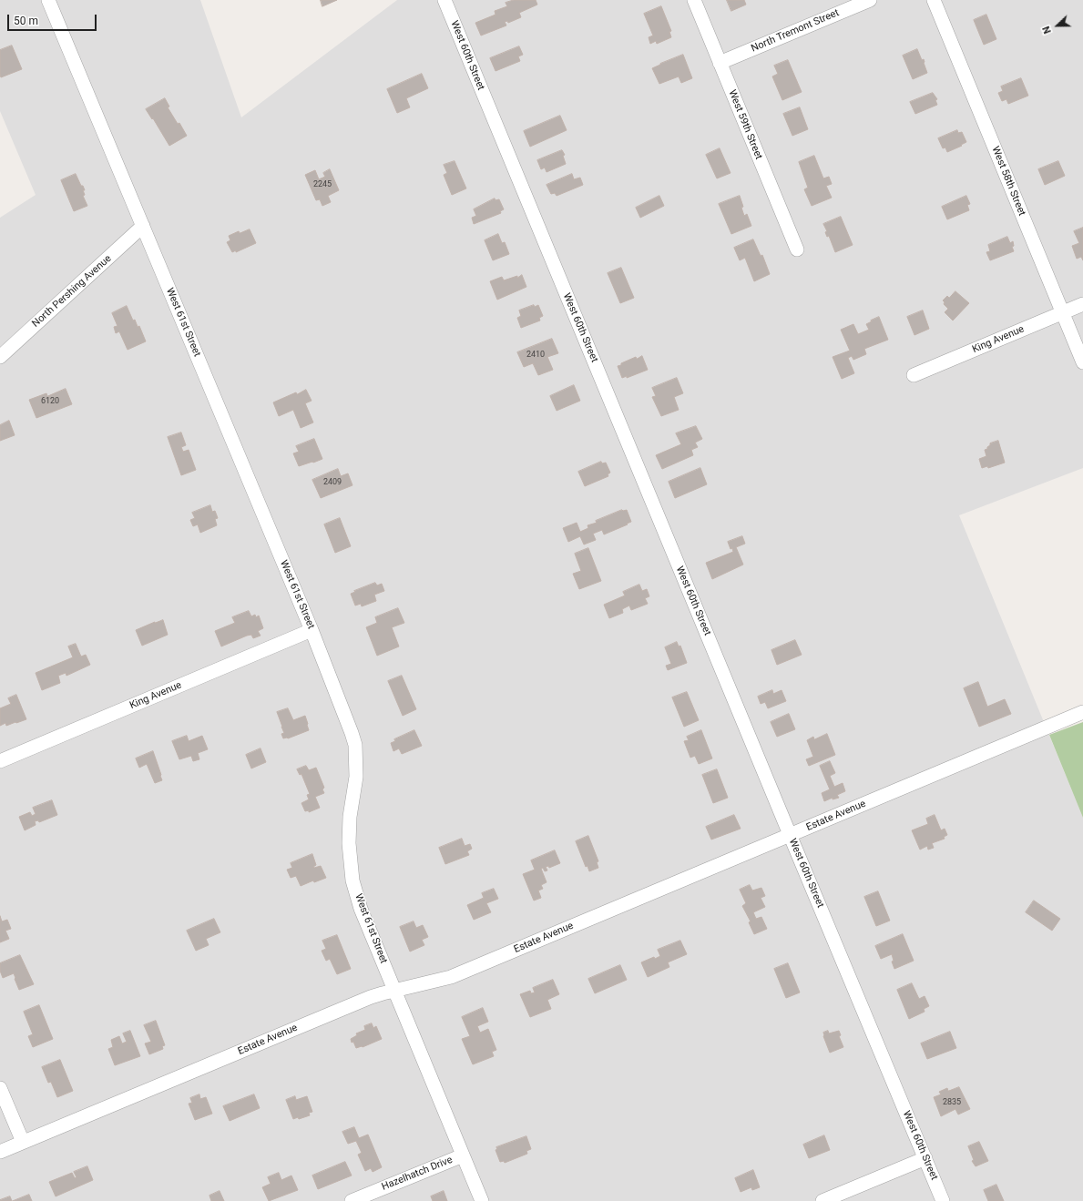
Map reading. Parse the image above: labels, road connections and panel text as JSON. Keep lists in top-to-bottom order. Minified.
{"streets":{"street":["North Tremont Street","West 60th Street","West 59th Street","West 58th Street","North Pershing Avenue","West 61st Street","King Avenue","Estate Avenue","Hazelhatch Drive"]},"crossings":[["North Tremont Street","West 59th Street"],["West 60th Street","Estate Avenue"],["West 58th Street","King Avenue"],["North Pershing Avenue","West 61st Street"],["West 61st Street","King Avenue"],["West 61st Street","Estate Avenue"],["West 61st Street","Hazelhatch Drive"]],"house_numbers":["2245","2410","6120","2409","2835"],"scale_bar":"50 m","north":"left"}
